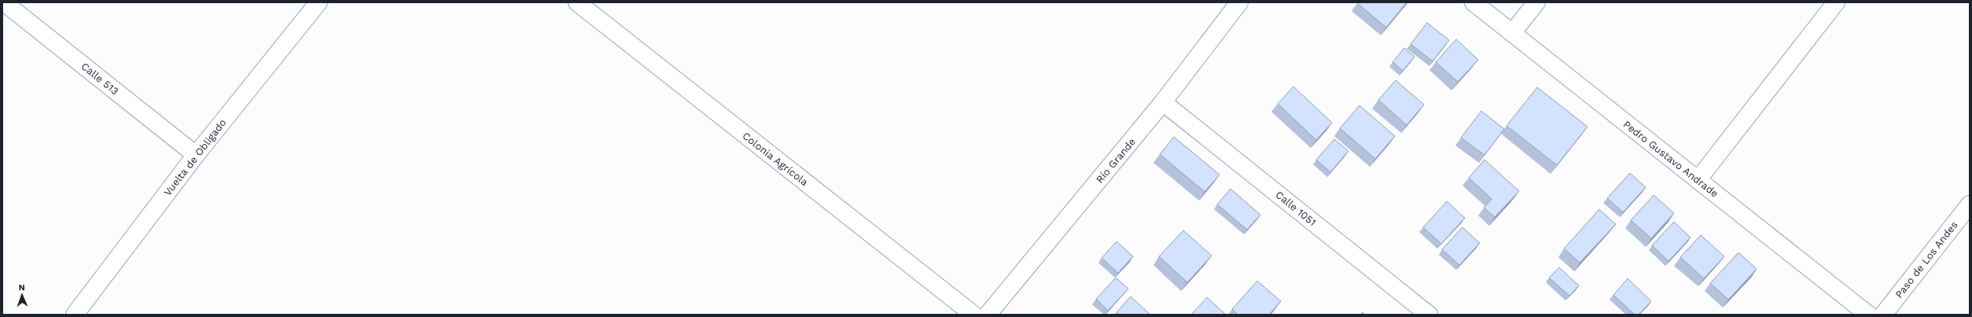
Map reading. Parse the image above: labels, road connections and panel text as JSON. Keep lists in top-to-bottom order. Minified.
{"streets":{"street":["Calle 513","Vuelta de Obligado","Colonia Agrícola","Pedro Gustavo Andrade","Río Grande","Calle 1051","Paso de Los Andes"]},"crossings":[["Calle 513","Vuelta de Obligado"],["Río Grande","Calle 1051"]],"north":"top"}
